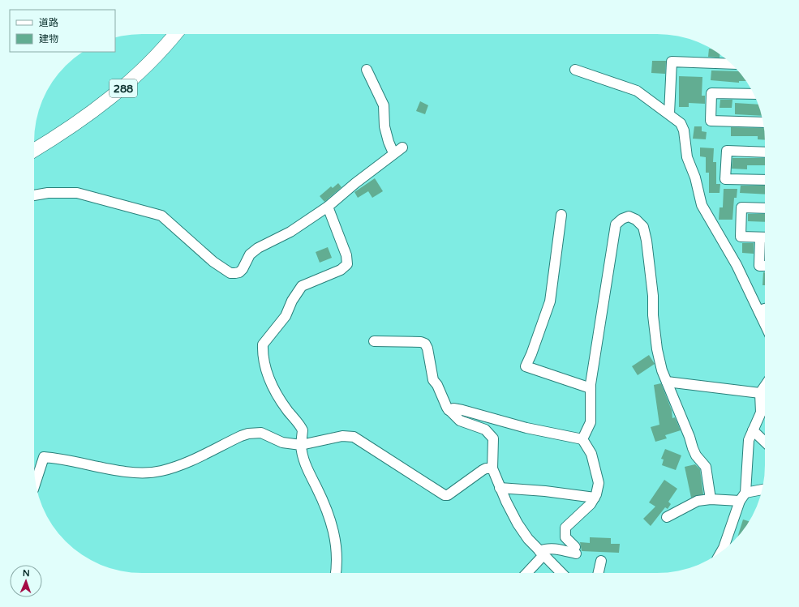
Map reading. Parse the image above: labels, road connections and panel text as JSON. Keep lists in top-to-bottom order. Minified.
{"streets":{"highway":["288"]},"legend":["道路","建物"],"north":"top"}
